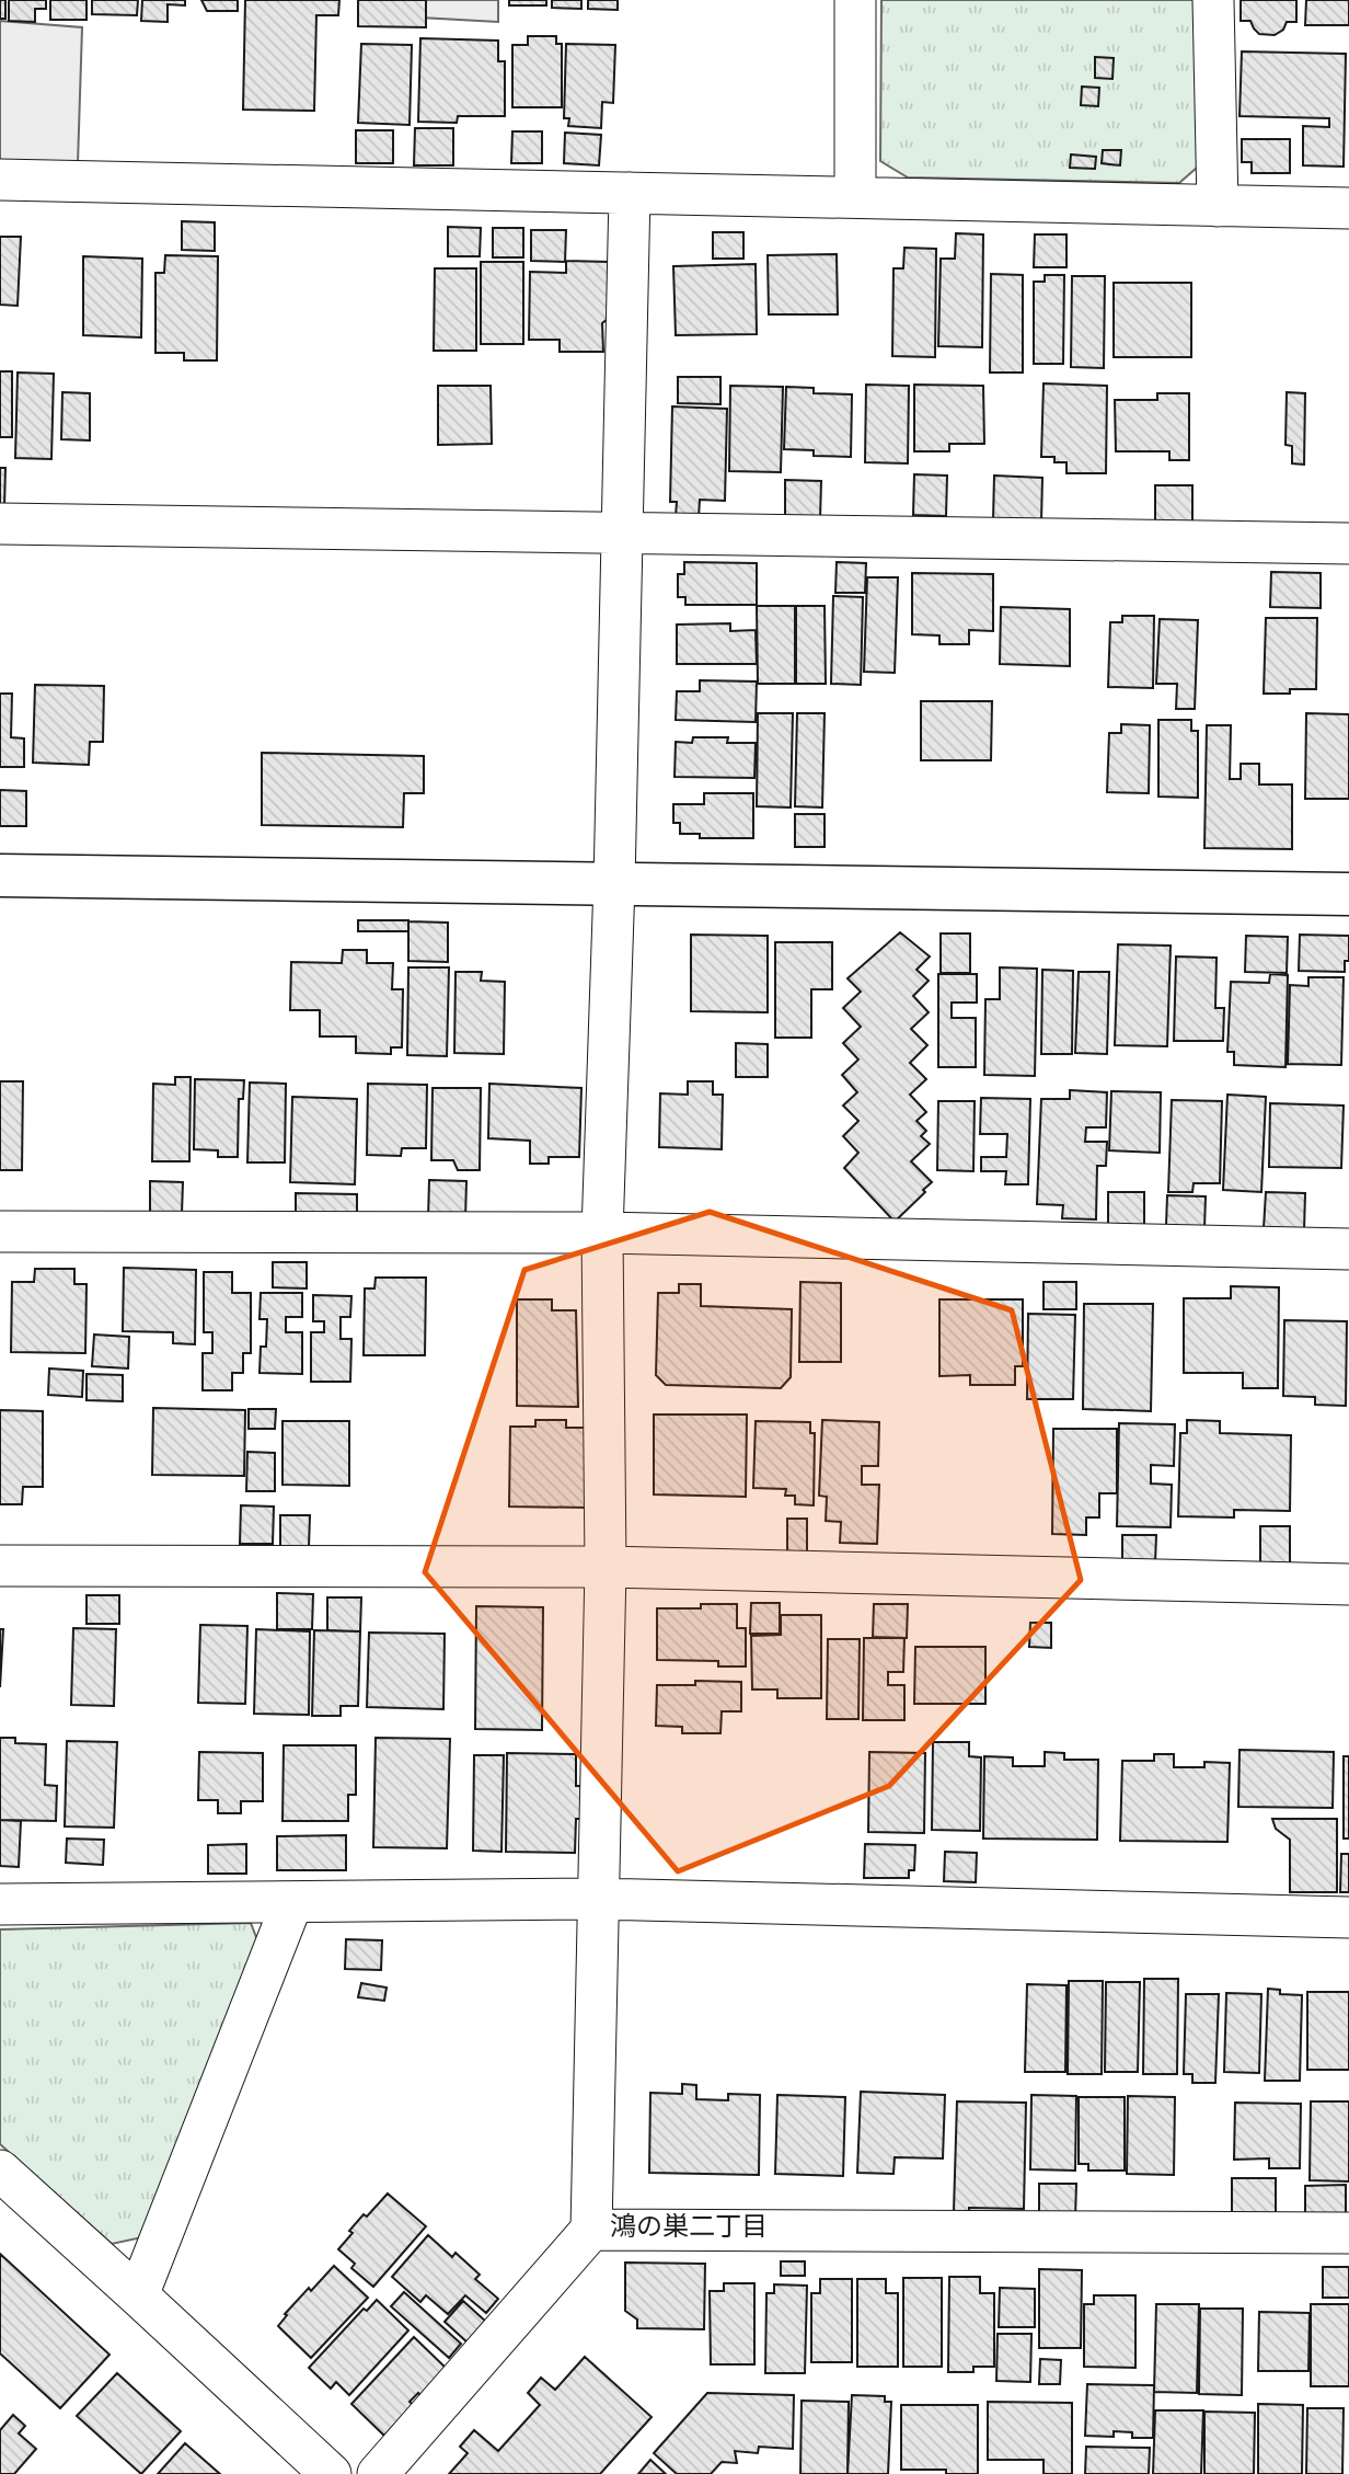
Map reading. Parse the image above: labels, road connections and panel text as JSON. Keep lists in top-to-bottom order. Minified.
{"districts":["鴻の巣二丁目"]}
